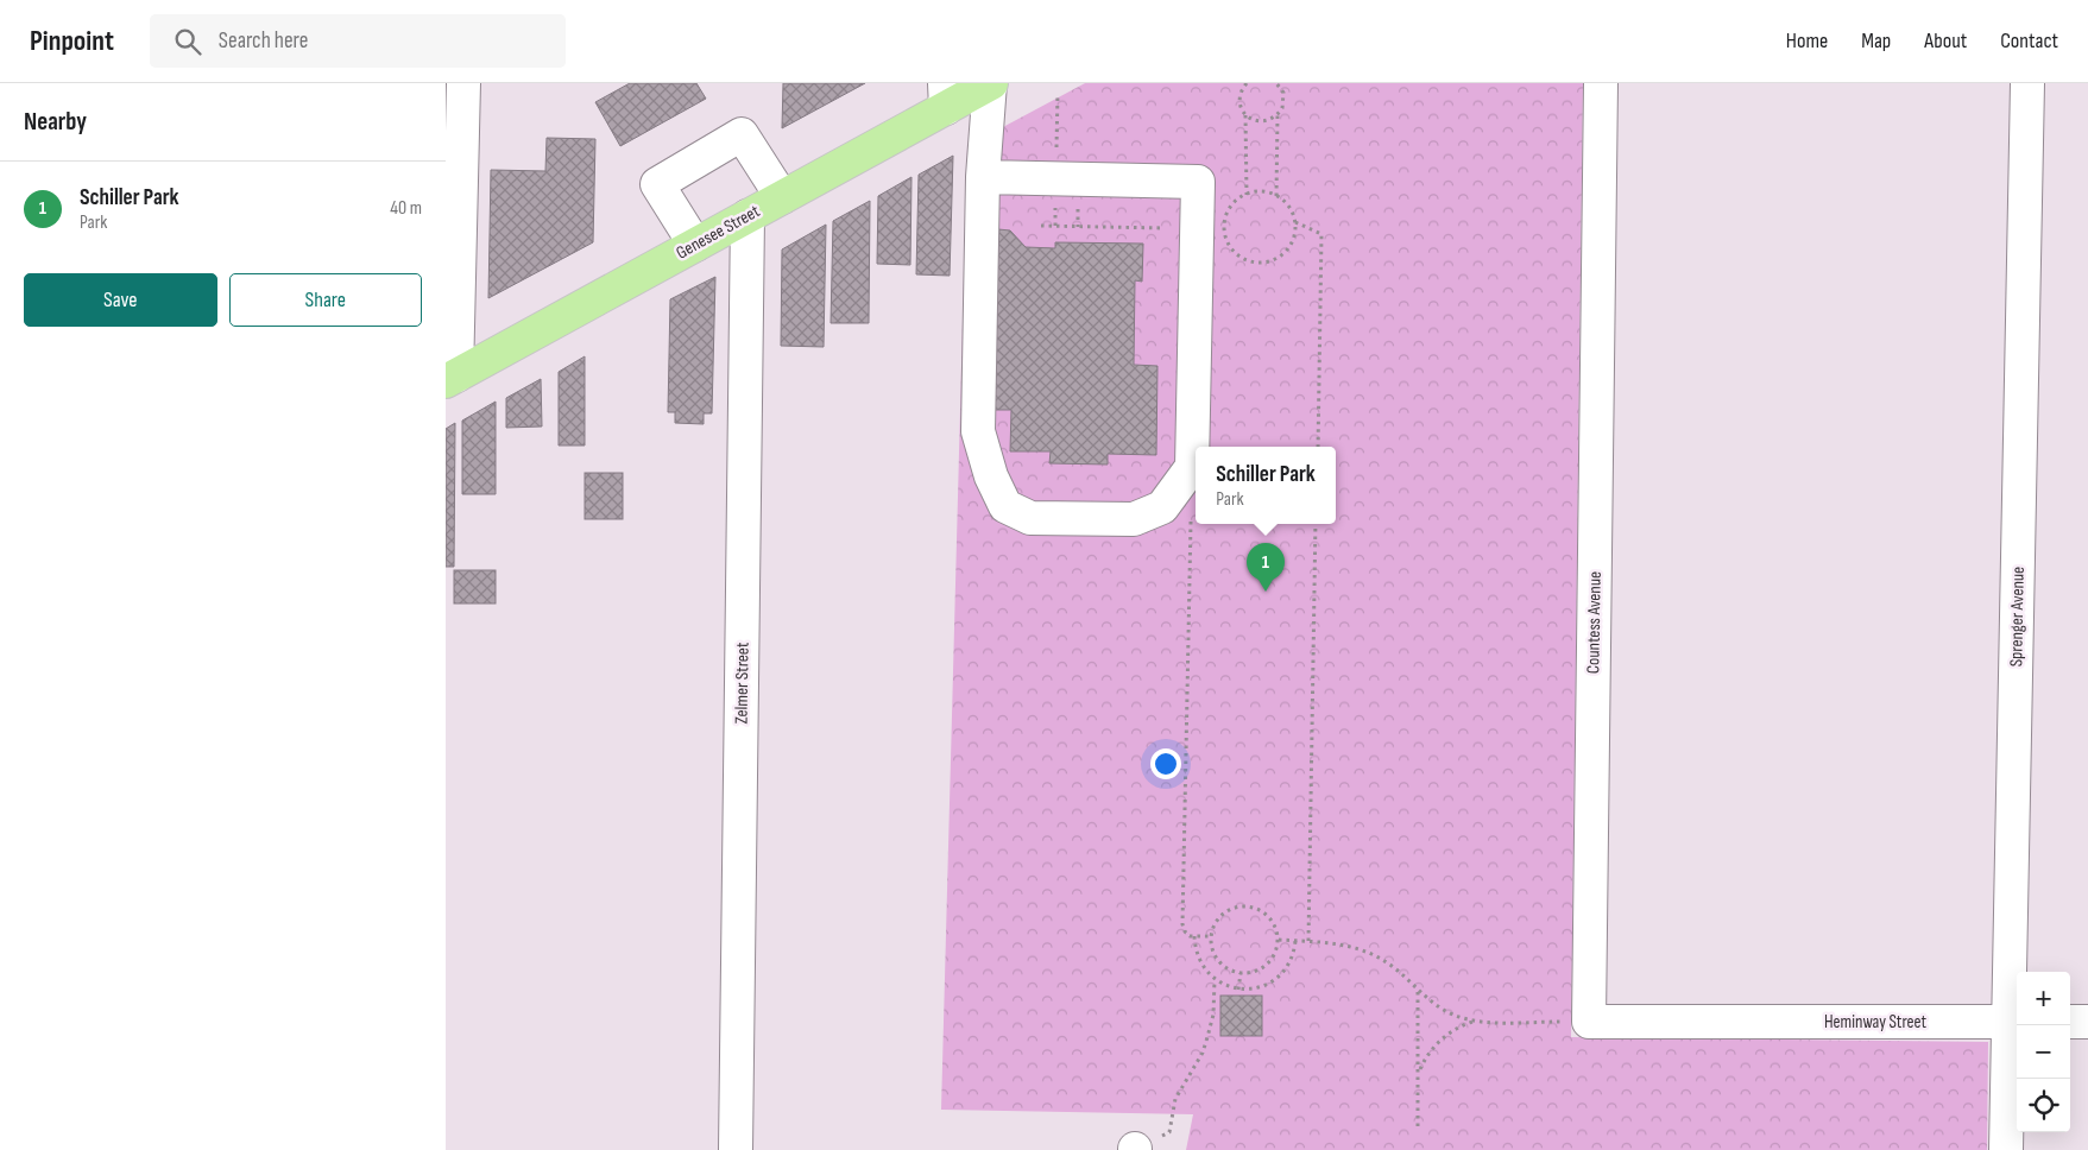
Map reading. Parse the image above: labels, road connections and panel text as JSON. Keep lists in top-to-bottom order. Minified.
{"streets":{"main road":["Genesee Street"],"street":["Sprenger Avenue","Countess Avenue","Zelmer Street","Heminway Street"]},"crossings":[["Genesee Street","Zelmer Street"],["Sprenger Avenue","Heminway Street"],["Countess Avenue","Heminway Street"]],"page":{"header":"Pinpoint","search":"Search here","nav":["Home","Map","About","Contact"],"heading":"Nearby","list":[{"mark":"1","name":"Schiller Park","note":"Park","value":"40 m"}],"buttons":["Save","Share"],"popup":["Schiller Park","Park"],"pins":"1","map_buttons":["+","−"]}}
